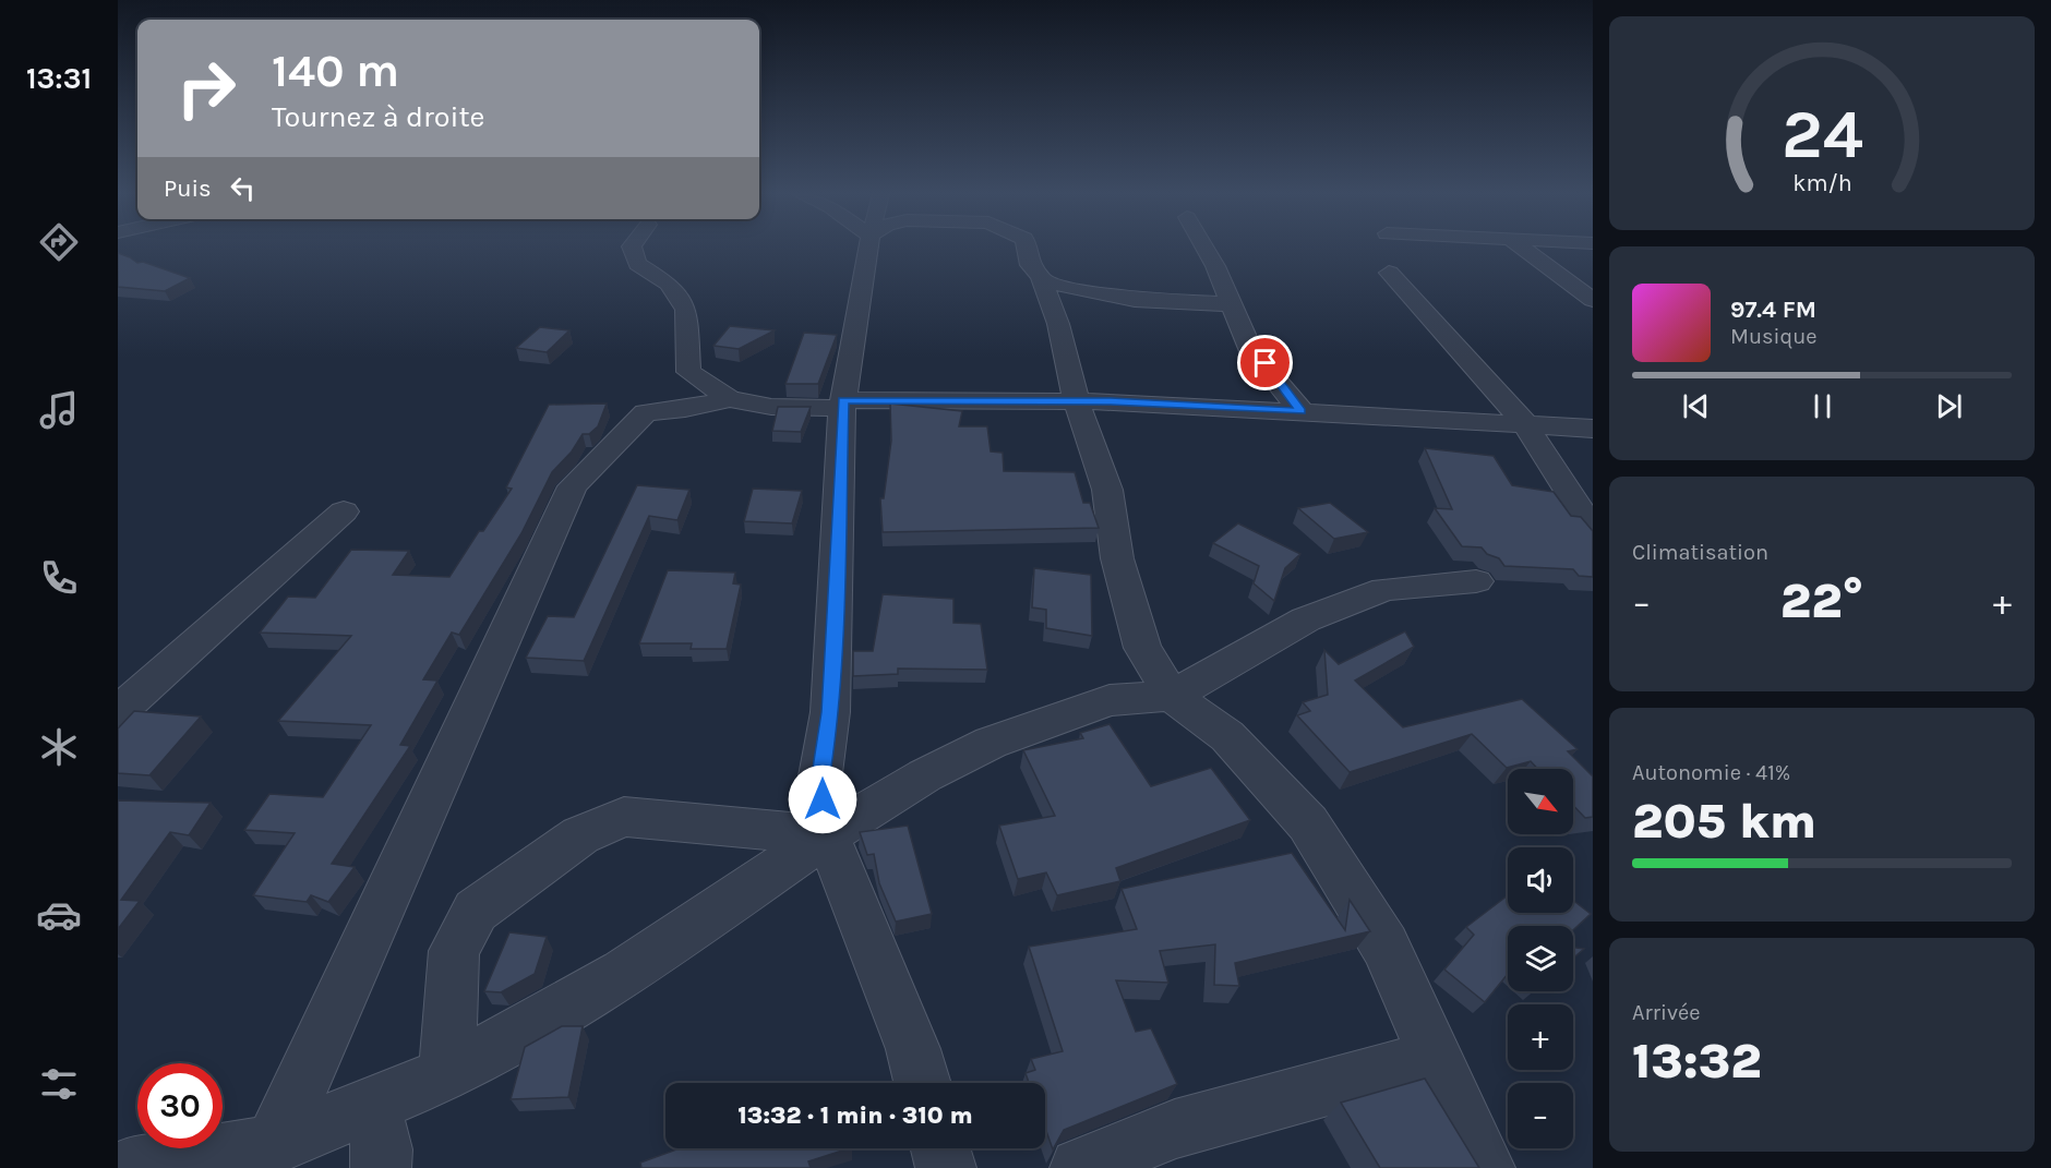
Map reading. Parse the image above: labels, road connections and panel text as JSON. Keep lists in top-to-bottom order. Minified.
{"north":"bottom right","page":{"tabs":"13:31","turn":["140 m","Tournez à droite"],"then":"Puis","song":["97.4 FM","Musique"],"tile":["Climatisation",["Autonomie · 41%","205 km"],["Arrivée","13:32"]],"heat":["−","22°","+"],"map_buttons":["+","−"],"limit":"30","trip":"13:32 · 1 min · 310 m","gauge":["24","km/h"]}}
